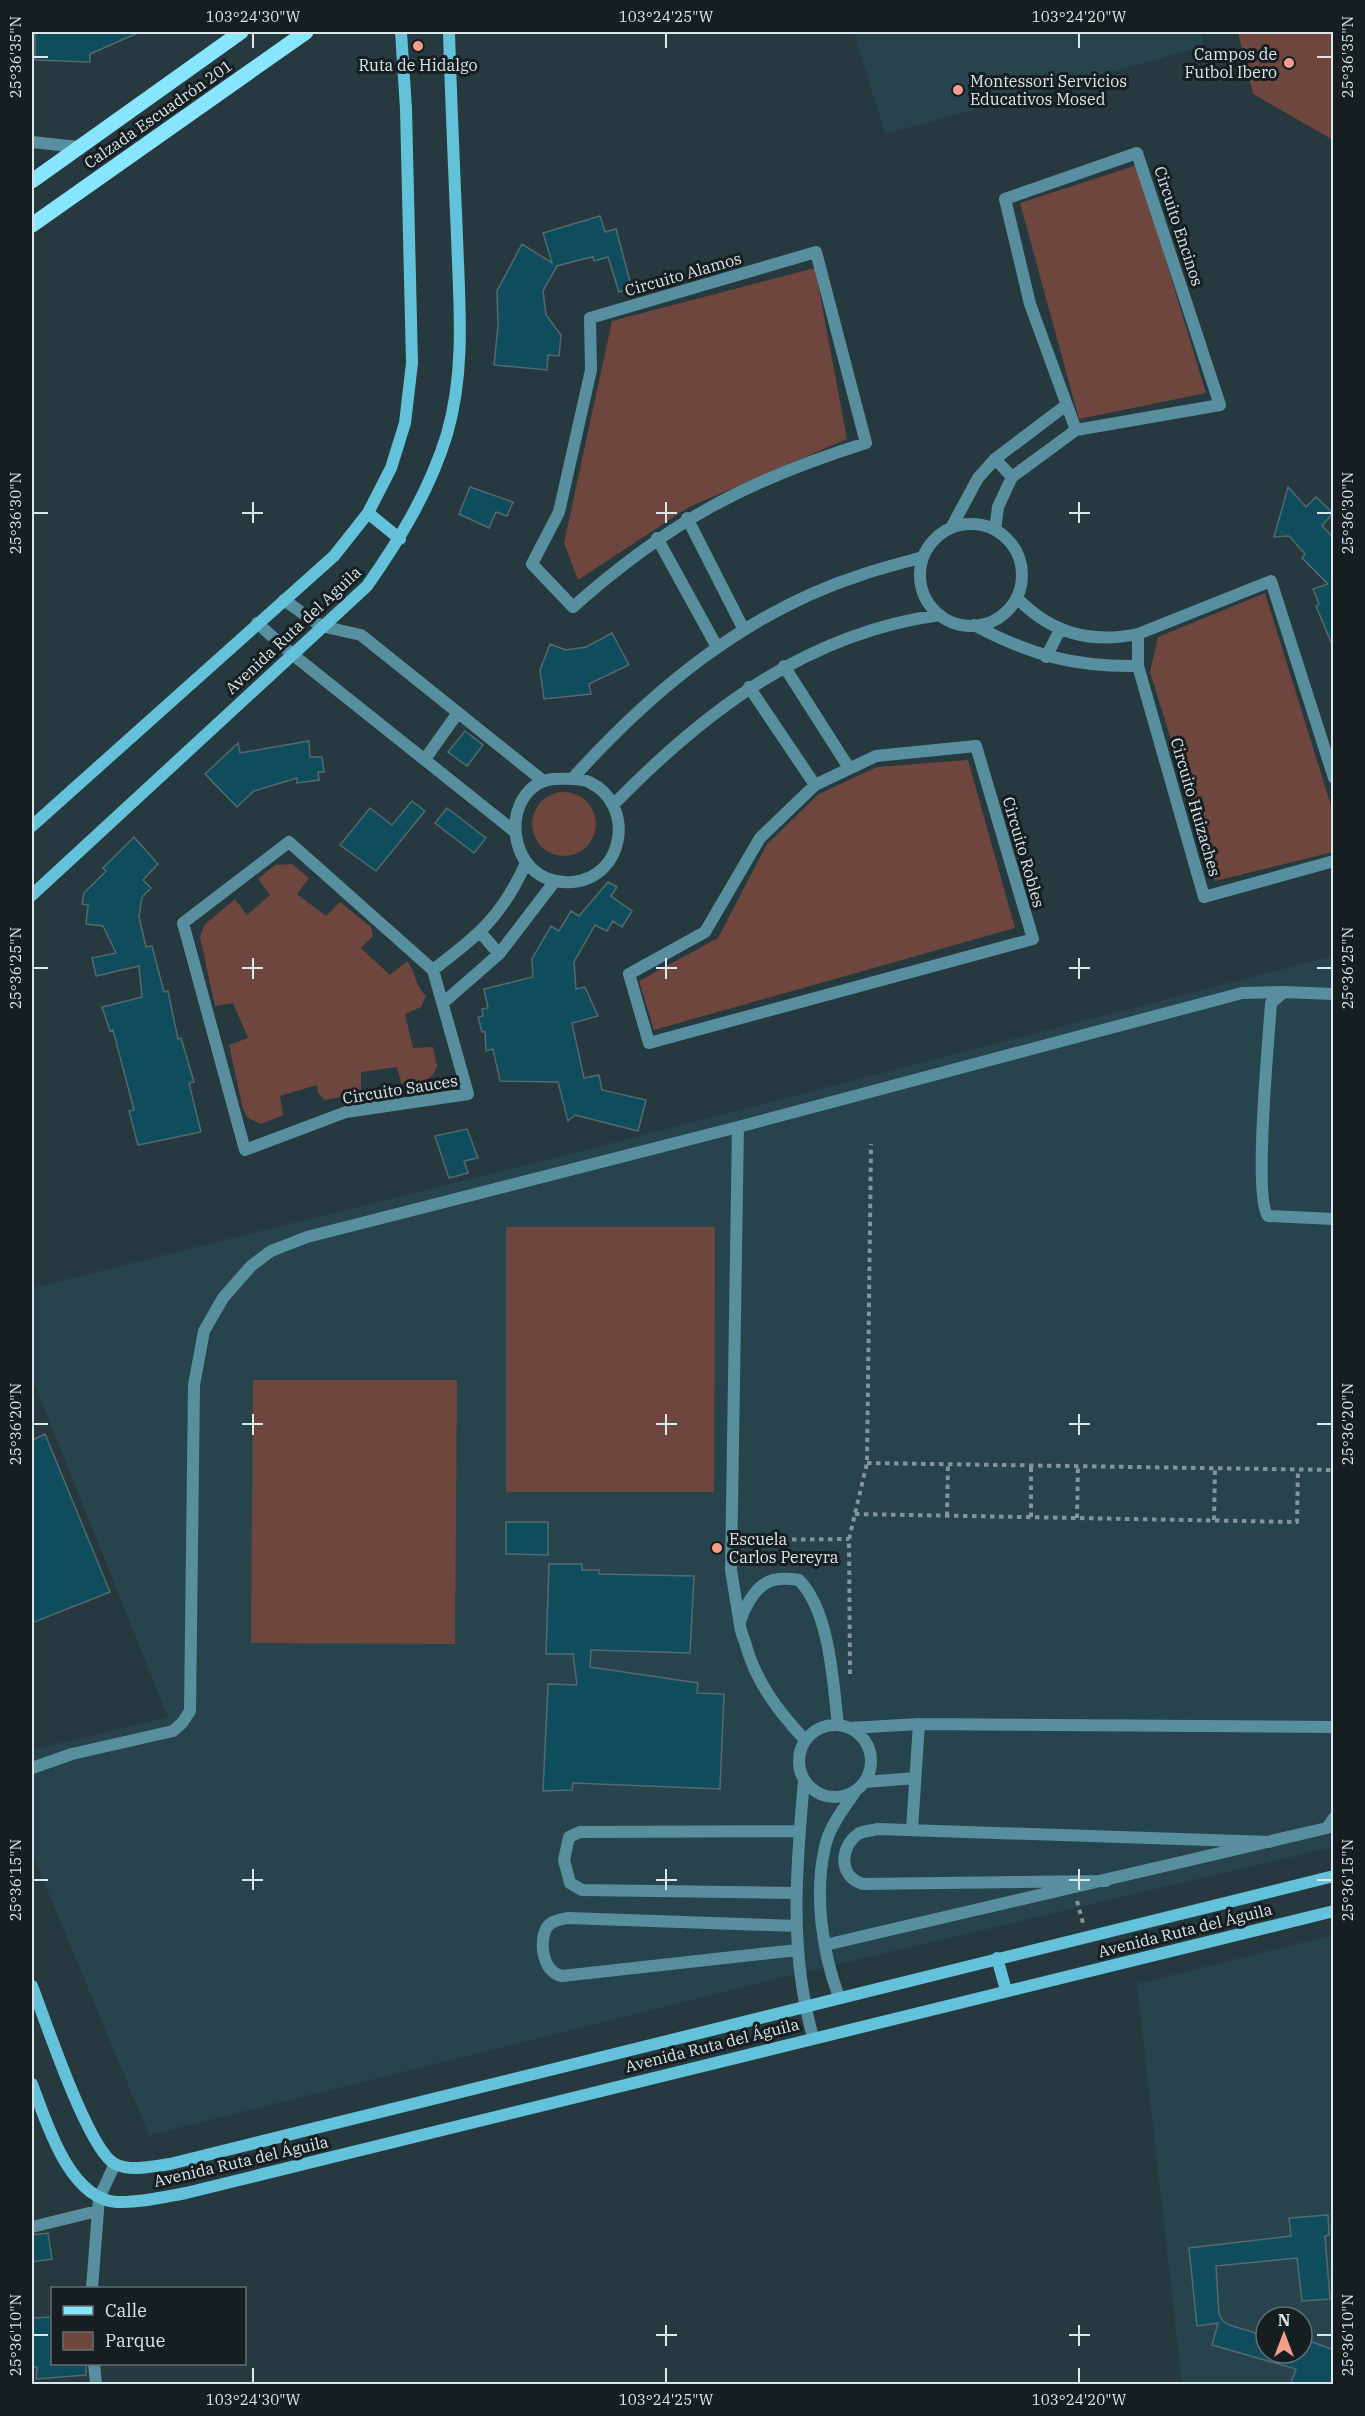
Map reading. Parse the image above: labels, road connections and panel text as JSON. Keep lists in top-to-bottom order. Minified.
{"streets":{"main road":["Calzada Escuadrón 201"],"street":["Circuito Encinos","Circuito Alamos","Avenida Ruta del Aguila","Circuito Huizaches","Circuito Robles","Circuito Sauces","Avenida Ruta del Águila"]},"places":["Ruta de Hidalgo","Campos de Futbol Ibero","Montessori Servicios Educativos Mosed","Escuela Carlos Pereyra"],"legend":["Calle","Parque"],"north":"top","coordinates":["103°24'30\"W","103°24'25\"W","103°24'20\"W","25°36'35\"N","25°36'30\"N","25°36'25\"N","25°36'20\"N","25°36'15\"N","25°36'10\"N"]}
